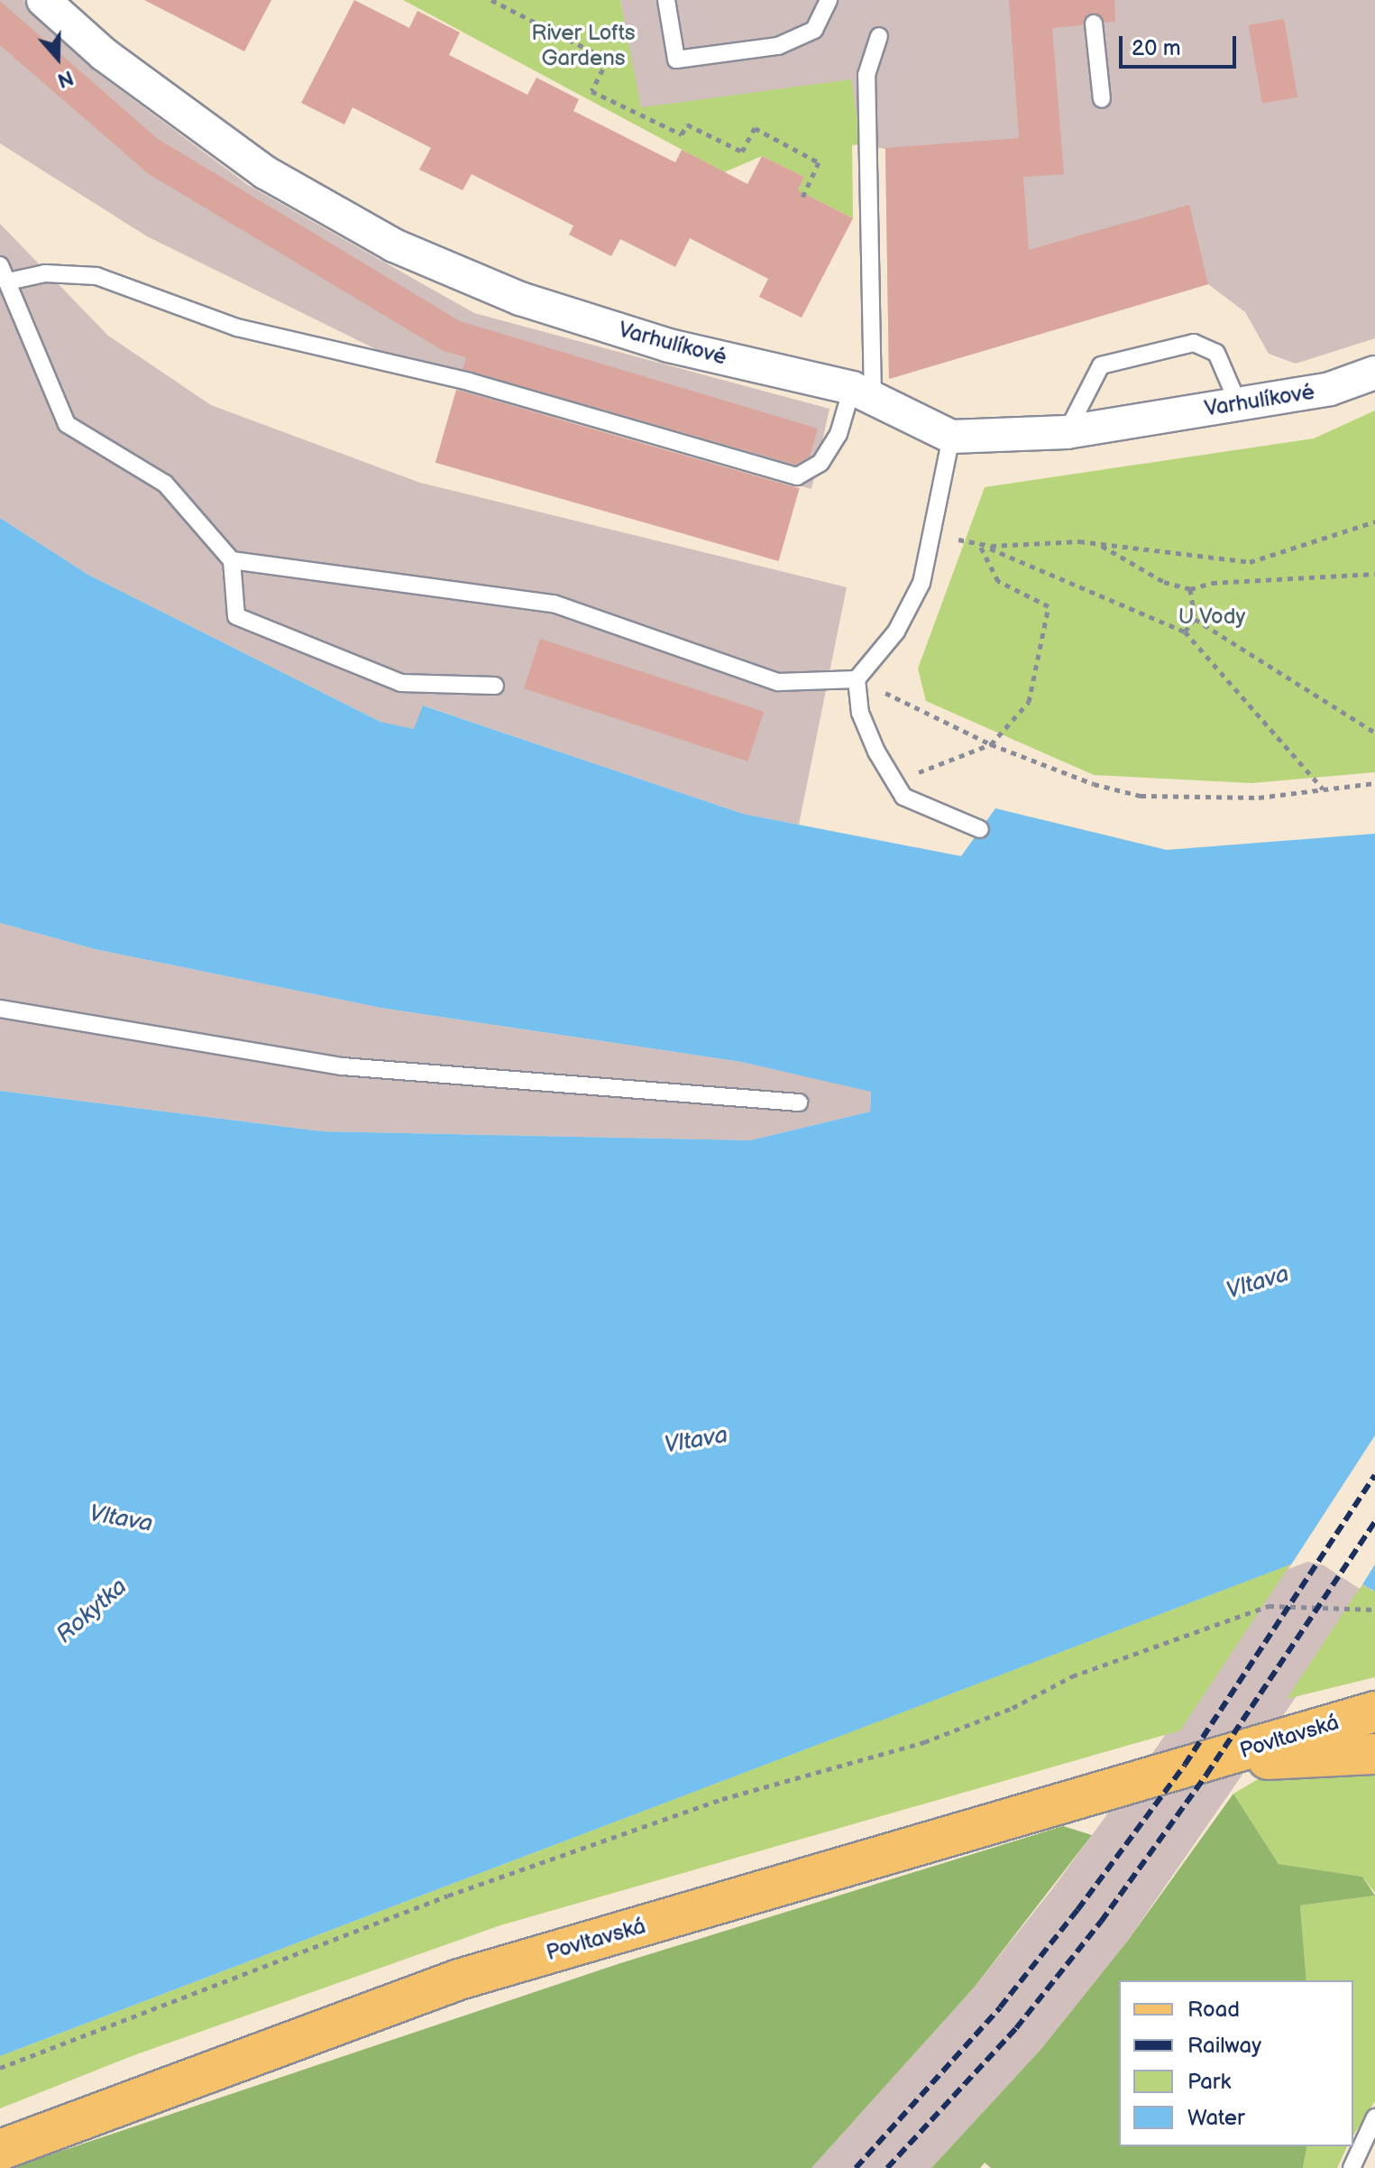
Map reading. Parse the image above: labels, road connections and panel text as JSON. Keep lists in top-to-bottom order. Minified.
{"streets":{"main road":["Povltavská"],"street":["Varhulíkové"]},"water":["Vltava","Rokytka"],"parks":["River Lofts Gardens","U Vody"],"legend":["Road","Railway","Park","Water"],"scale_bar":"20 m","north":"bottom"}
